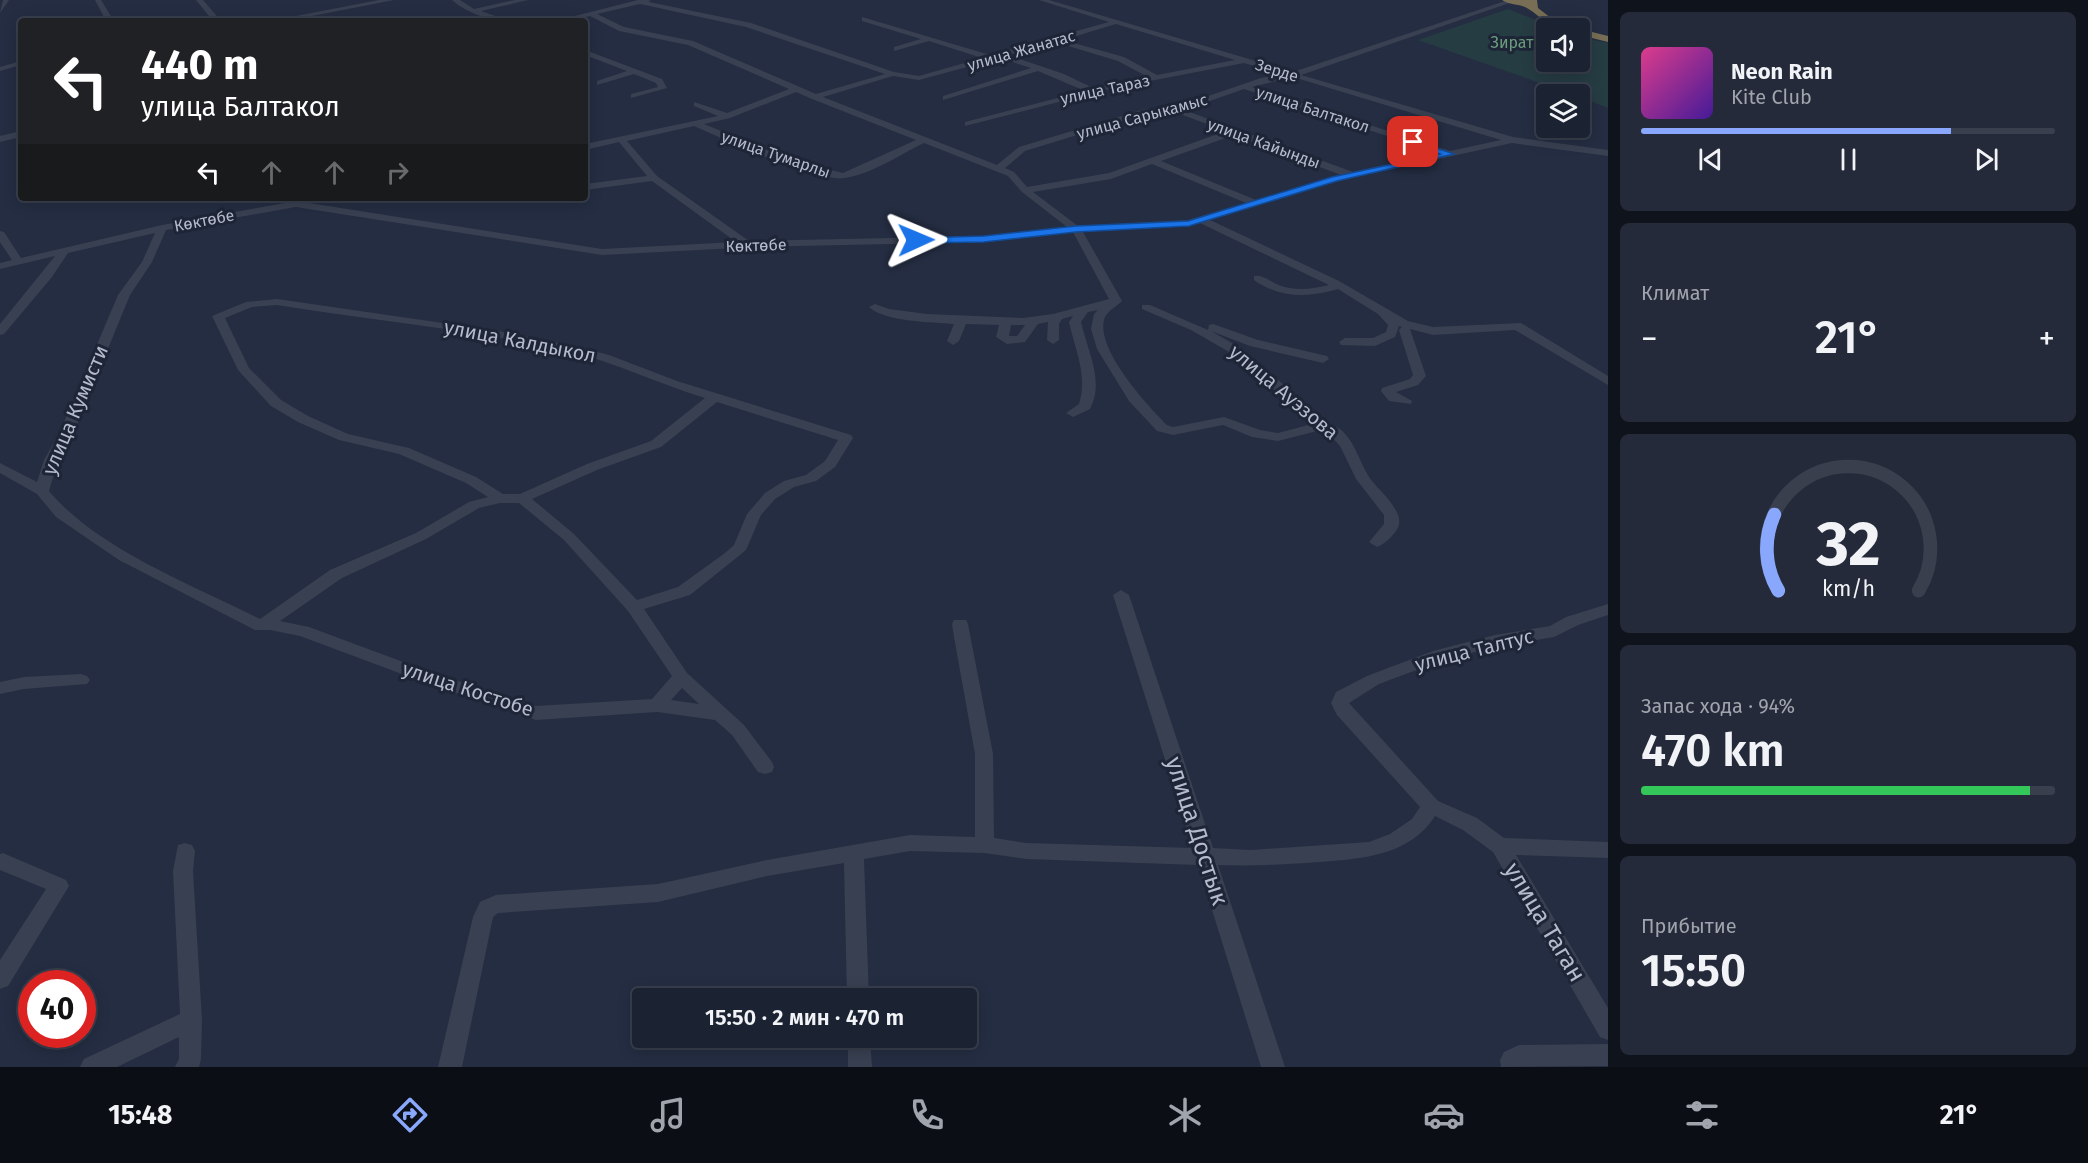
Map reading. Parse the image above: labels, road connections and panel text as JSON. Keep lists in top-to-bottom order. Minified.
{"streets":{"street":["улица Жанатас","Зерде","улица Тараз","улица Балтакол","улица Сарыкамыс","улица Кайынды","улица Тумарлы","Көктөбе","улица Калдыкол","улица Ауэзова","улица Кумисти","улица Талтус","улица Костобе","улица Достык","улица Таган"]},"crossings":[["улица Жанатас","Зерде"],["Зерде","улица Тараз"],["Зерде","улица Сарыкамыс"],["Зерде","Көктөбе"],["улица Балтакол","улица Сарыкамыс"],["улица Балтакол","Көктөбе"],["улица Сарыкамыс","улица Кайынды"],["улица Кайынды","Көктөбе"],["Көктөбе","улица Кумисти"],["улица Кумисти","улица Костобе"]],"parks":["Зират"],"page":{"turn":["440 m","улица Балтакол"],"song":["Neon Rain","Kite Club"],"tile":["Климат",["Запас хода · 94%","470 km"],["Прибытие","15:50"]],"heat":["−","21°","+"],"limit":"40","trip":"15:50 · 2 мин · 470 m","tabs":["15:48","21°"],"gauge":["32","km/h"]}}
